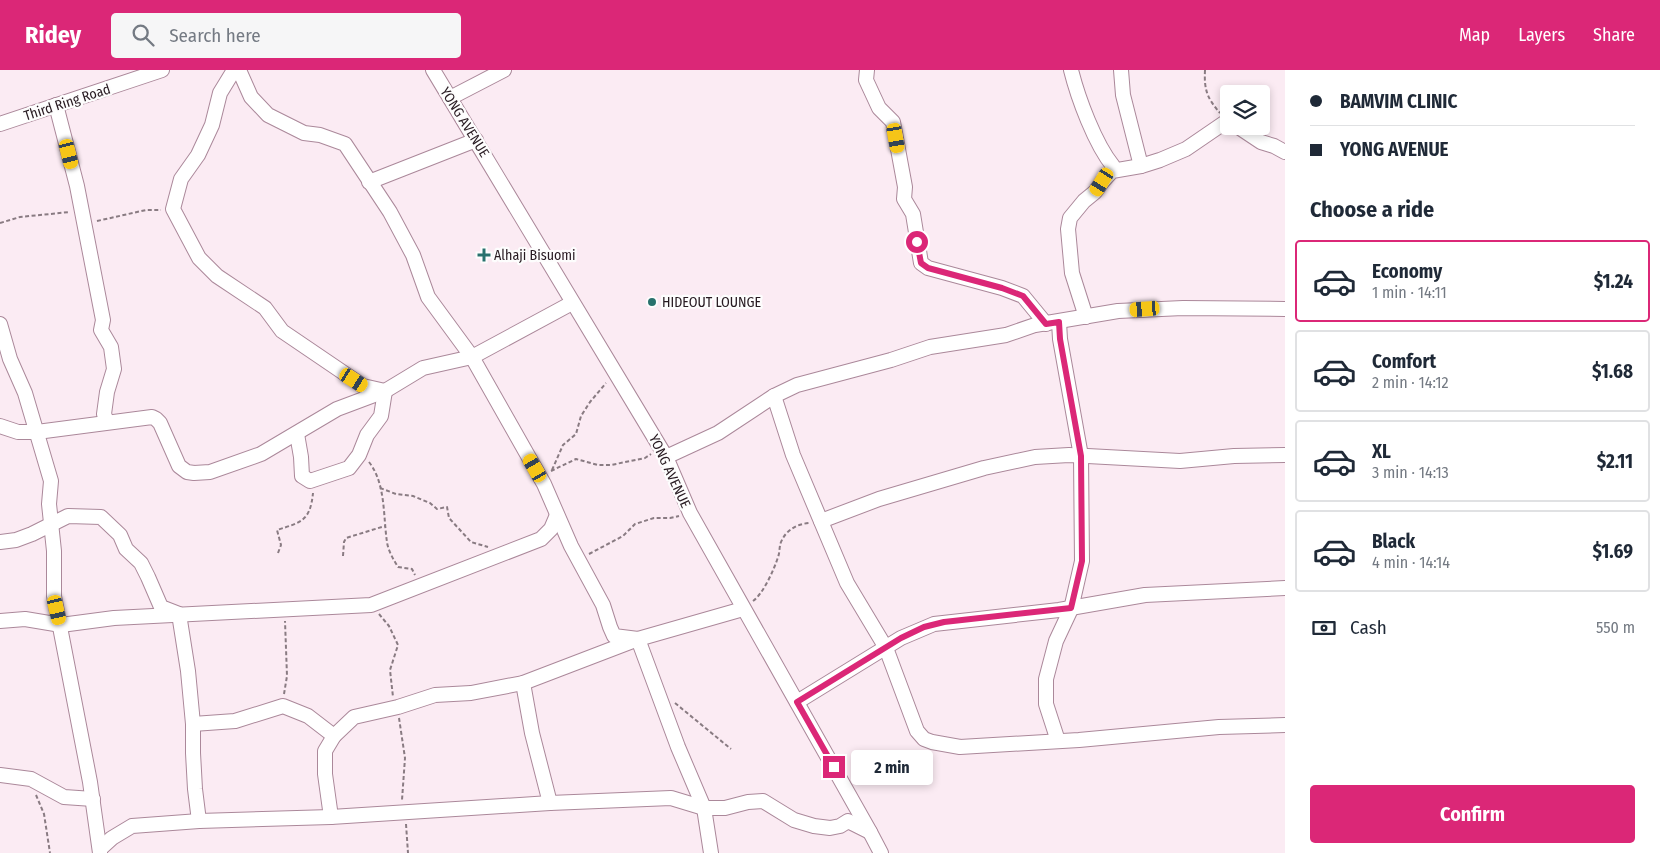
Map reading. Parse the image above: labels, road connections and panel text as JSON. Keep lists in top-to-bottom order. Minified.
{"streets":{"street":["Third Ring Road","YONG AVENUE"]},"places":{"health":["Alhaji Bisuomi"],"other":["HIDEOUT LOUNGE"]},"page":{"header":"Ridey","search":"Search here","nav":["Map","Layers","Share"],"banner":["BAMVIM CLINIC","YONG AVENUE"],"heading":"Choose a ride","list":[{"name":"Economy","note":"1 min · 14:11","value":"$1.24"},{"name":"Comfort","note":"2 min · 14:12","value":"$1.68"},{"name":"XL","note":"3 min · 14:13","value":"$2.11"},{"name":"Black","note":"4 min · 14:14","value":"$1.69"}],"pay":["Cash","550 m"],"bubble":"2 min","buttons":"Confirm"}}
